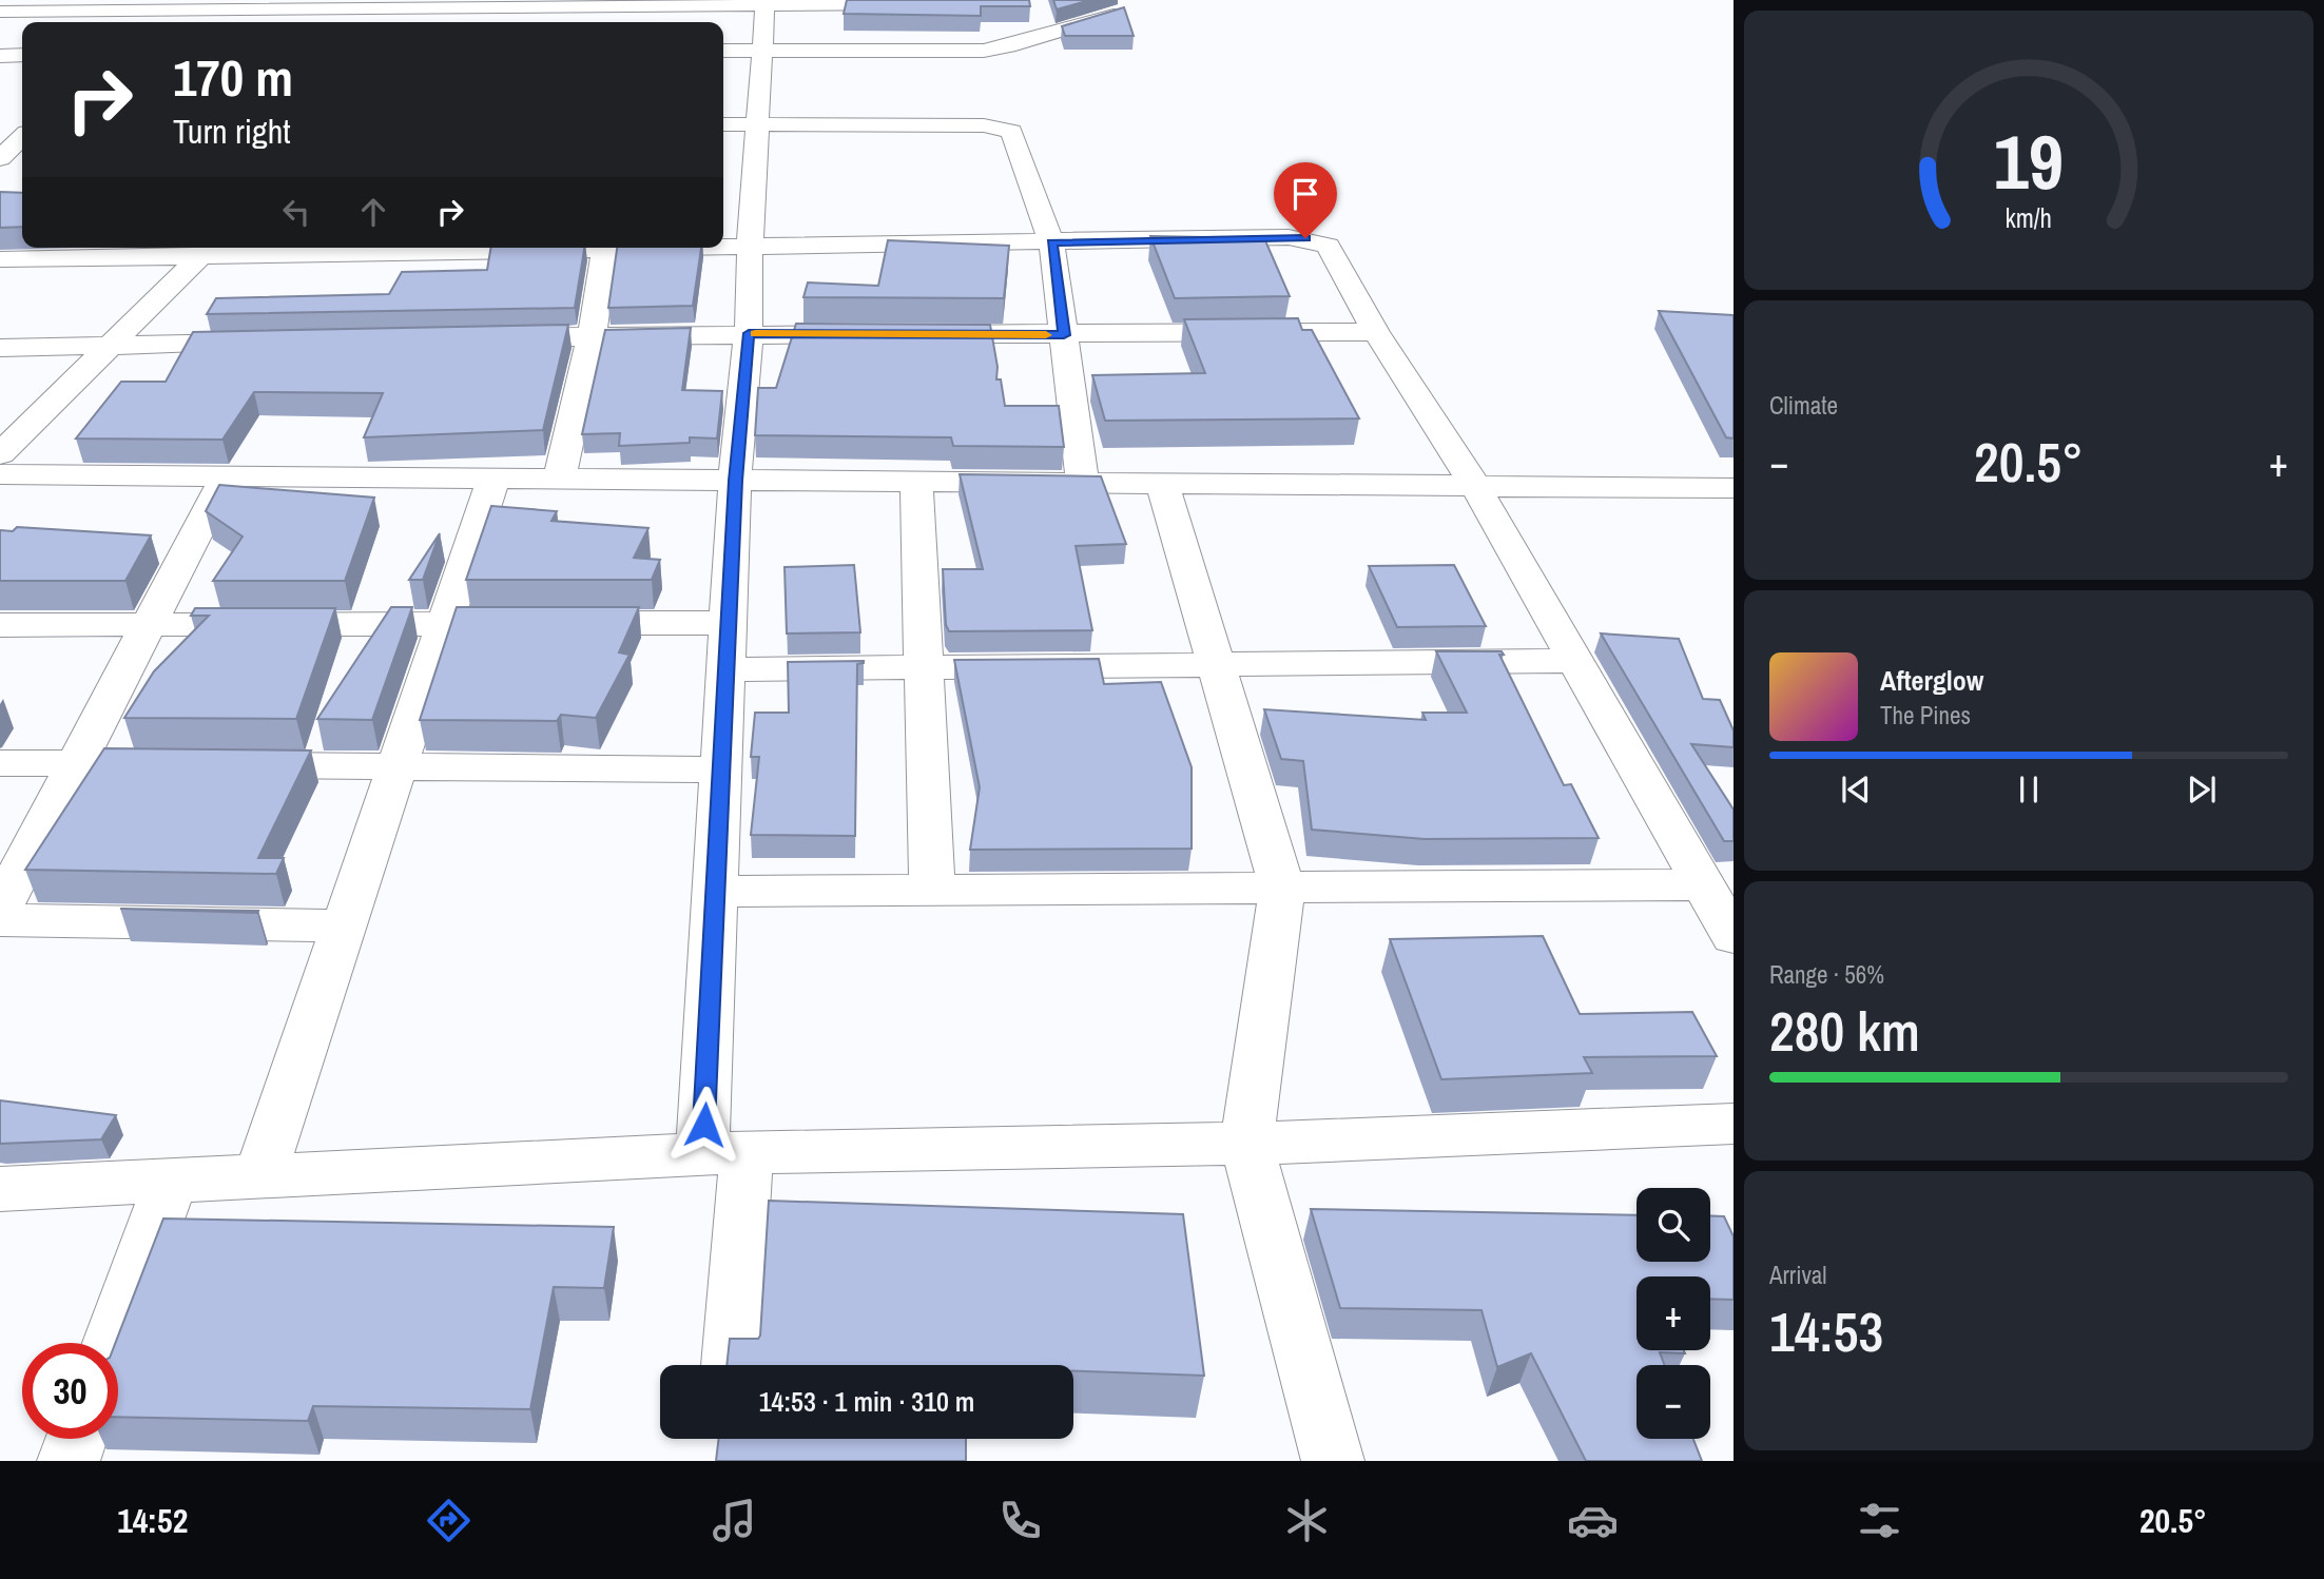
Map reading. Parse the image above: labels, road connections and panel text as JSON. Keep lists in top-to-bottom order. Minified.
{"page":{"turn":["170 m","Turn right"],"tile":["Climate",["Range · 56%","280 km"],["Arrival","14:53"]],"heat":["−","20.5°","+"],"song":["Afterglow","The Pines"],"map_buttons":["+","−"],"limit":"30","trip":"14:53 · 1 min · 310 m","tabs":["14:52","20.5°"],"gauge":["19","km/h"]}}
